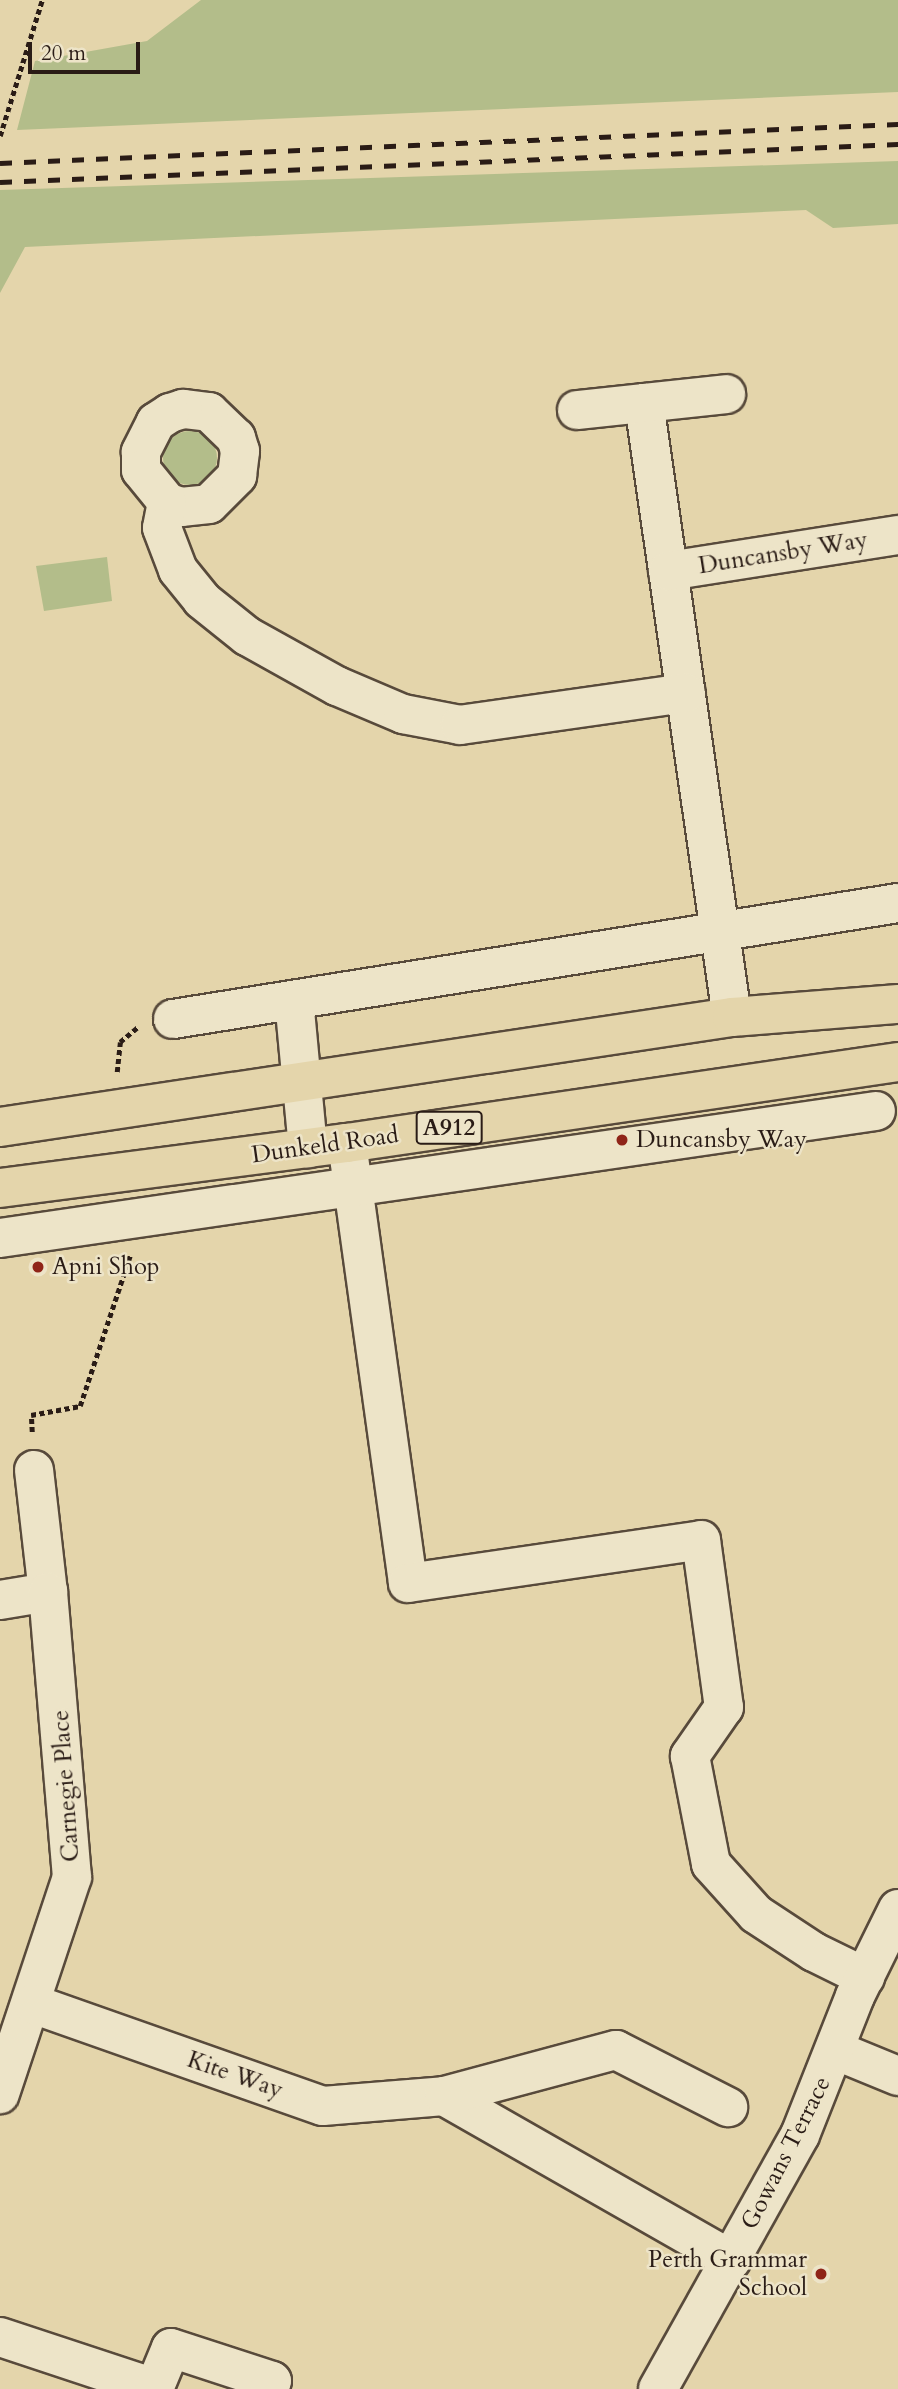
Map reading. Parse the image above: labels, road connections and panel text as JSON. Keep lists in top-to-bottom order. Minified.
{"streets":{"main road":["A912","Dunkeld Road"],"street":["Duncansby Way","Carnegie Place","Kite Way","Gowans Terrace"]},"crossings":[["Carnegie Place","Kite Way"]],"places":["Duncansby Way","Apni Shop","Perth Grammar School"],"scale_bar":"20 m"}
